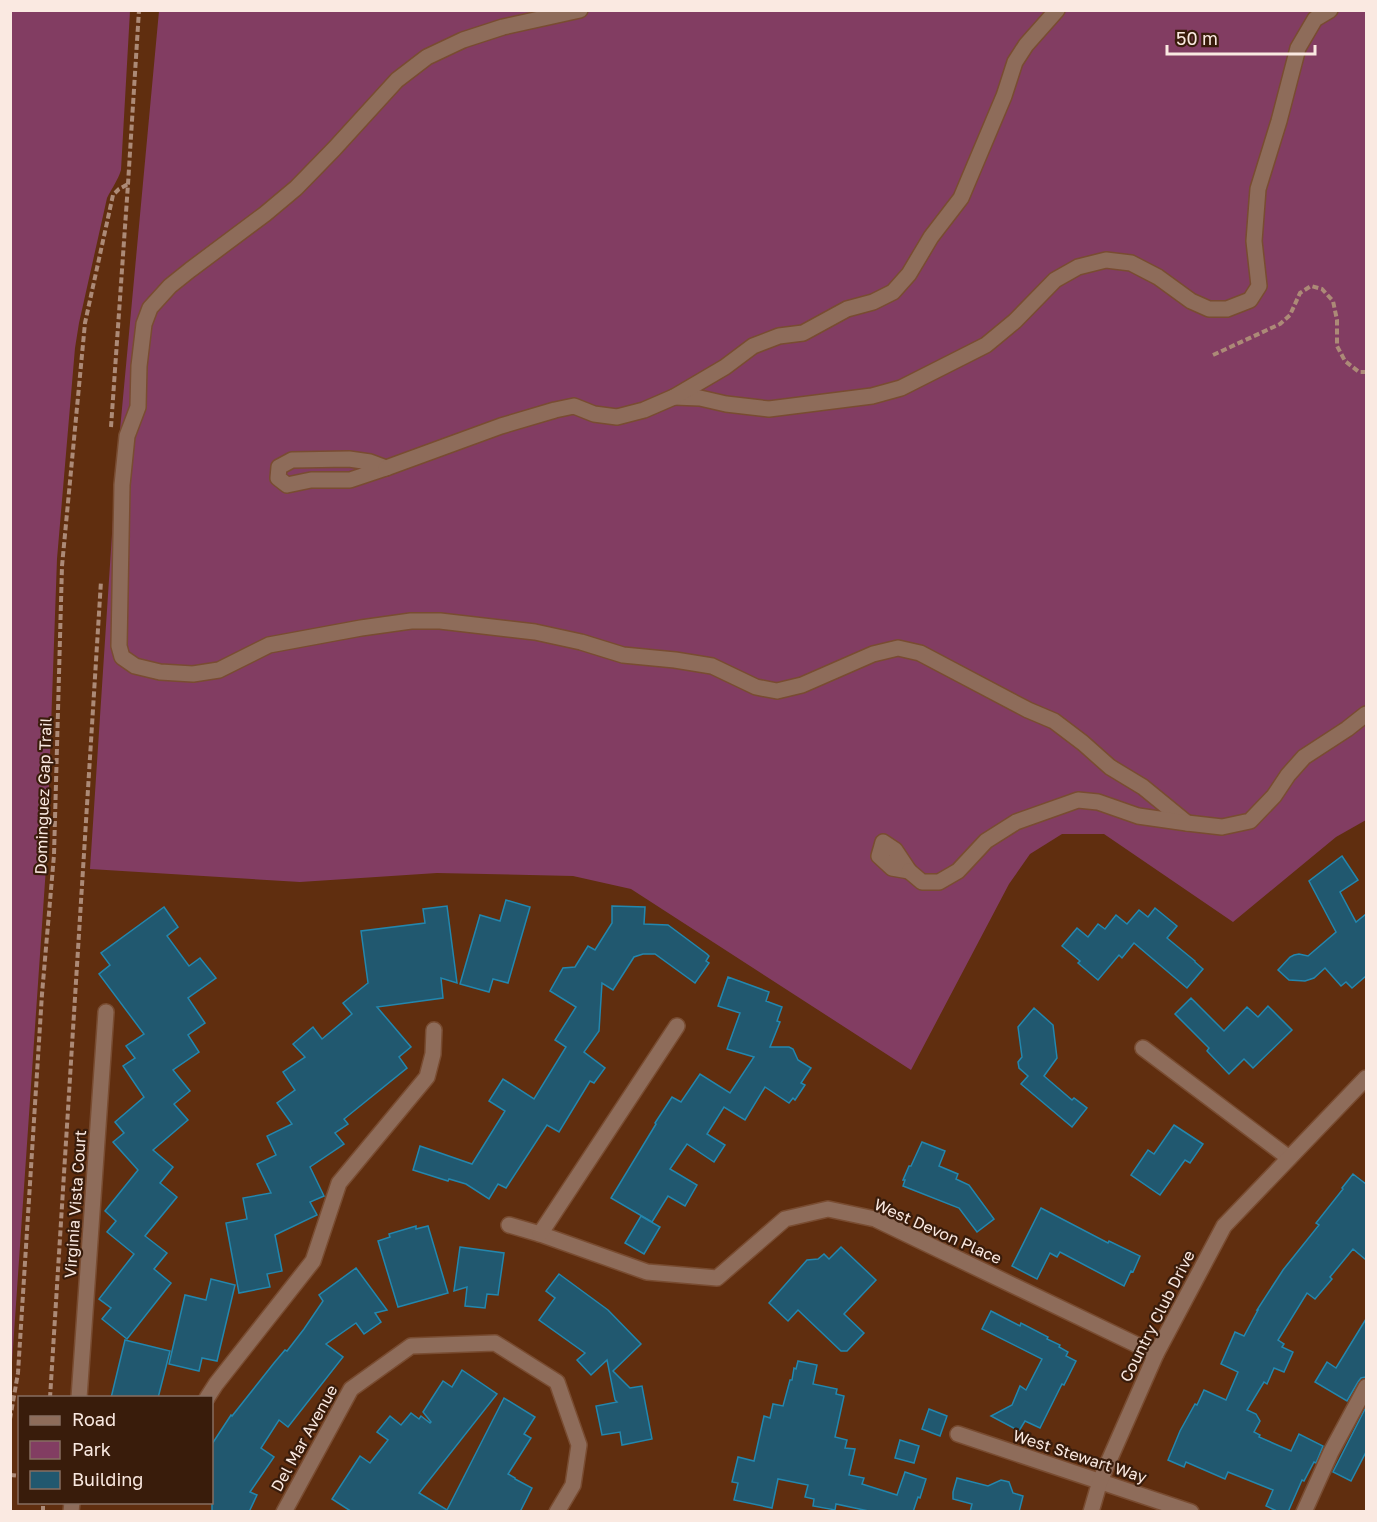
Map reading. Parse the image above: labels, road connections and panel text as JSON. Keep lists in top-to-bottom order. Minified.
{"streets":{"street":["Virginia Vista Court","West Devon Place","Country Club Drive","Del Mar Avenue","West Stewart Way"],"path":["Dominguez Gap Trail"]},"crossings":[["West Devon Place","Country Club Drive"],["Country Club Drive","West Stewart Way"]],"legend":["Road","Park","Building"],"scale_bar":"50 m"}
